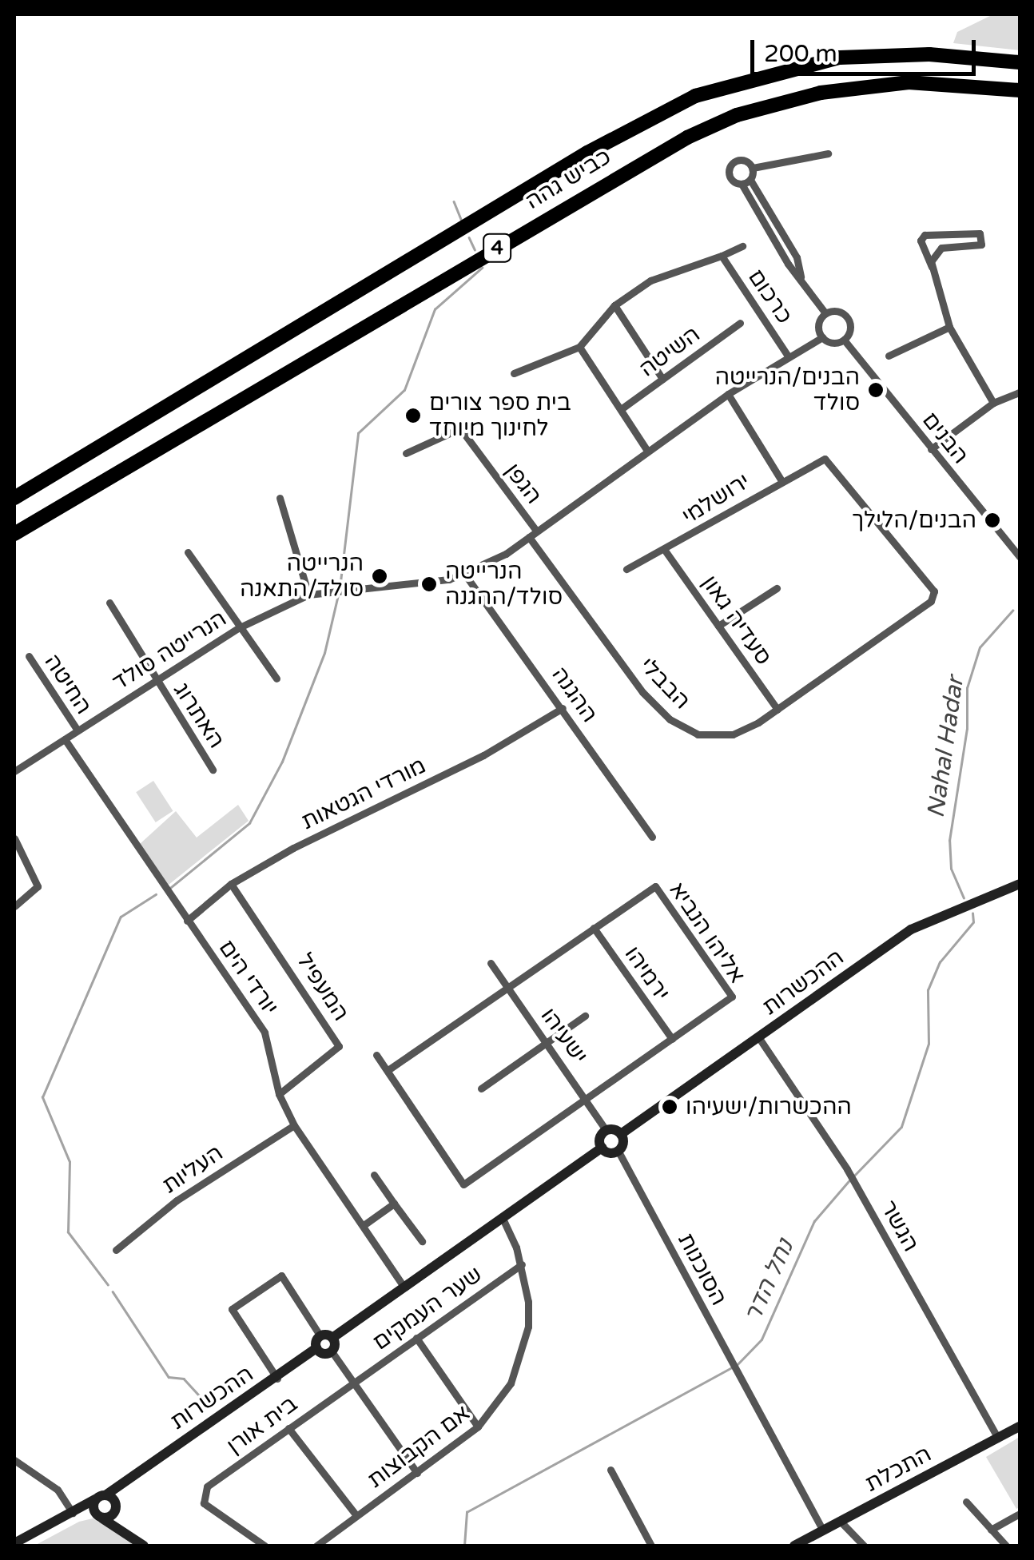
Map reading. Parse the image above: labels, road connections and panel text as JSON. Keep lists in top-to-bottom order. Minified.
{"streets":{"highway":["כביש גהה","4"],"street":["כרכום","השיטה","הבנים","הגפן","ירושלמי","סעדיה גאון","הנרייטה סולד","הבבלי","החיטה","ההגנה","האתרוג","מורדי הגטאות","אליהו הנביא","ירמיהו","יורדי הים","ההכשרות","המעפיל","ישעיהו","העליות","הגשר","הסוכנות","שער העמקים","בית אורן","אם הקבוצות","התכלת"]},"crossings":[["הגפן","הנרייטה סולד"],["הגפן","הבבלי"],["ירושלמי","סעדיה גאון"],["ירושלמי","הבבלי"],["סעדיה גאון","הבבלי"],["הנרייטה סולד","הבבלי"],["הנרייטה סולד","החיטה"],["הנרייטה סולד","ההגנה"],["הנרייטה סולד","האתרוג"],["הנרייטה סולד","יורדי הים"],["ההגנה","מורדי הגטאות"],["מורדי הגטאות","יורדי הים"],["מורדי הגטאות","המעפיל"],["אליהו הנביא","ירמיהו"],["אליהו הנביא","ישעיהו"],["יורדי הים","המעפיל"],["יורדי הים","העליות"],["ההכשרות","הגשר"],["הגשר","התכלת"],["הסוכנות","התכלת"],["שער העמקים","בית אורן"],["שער העמקים","אם הקבוצות"]],"water":["Nahal Hadar","נחל הדר"],"places":["הבנים/הנרייטה סולד","בית ספר צורים לחינוך מיוחד","הבנים/הלילך","הנרייטה סולד/התאנה","הנרייטה סולד/ההגנה","ההכשרות/ישעיהו"],"scale_bar":"200 m"}
